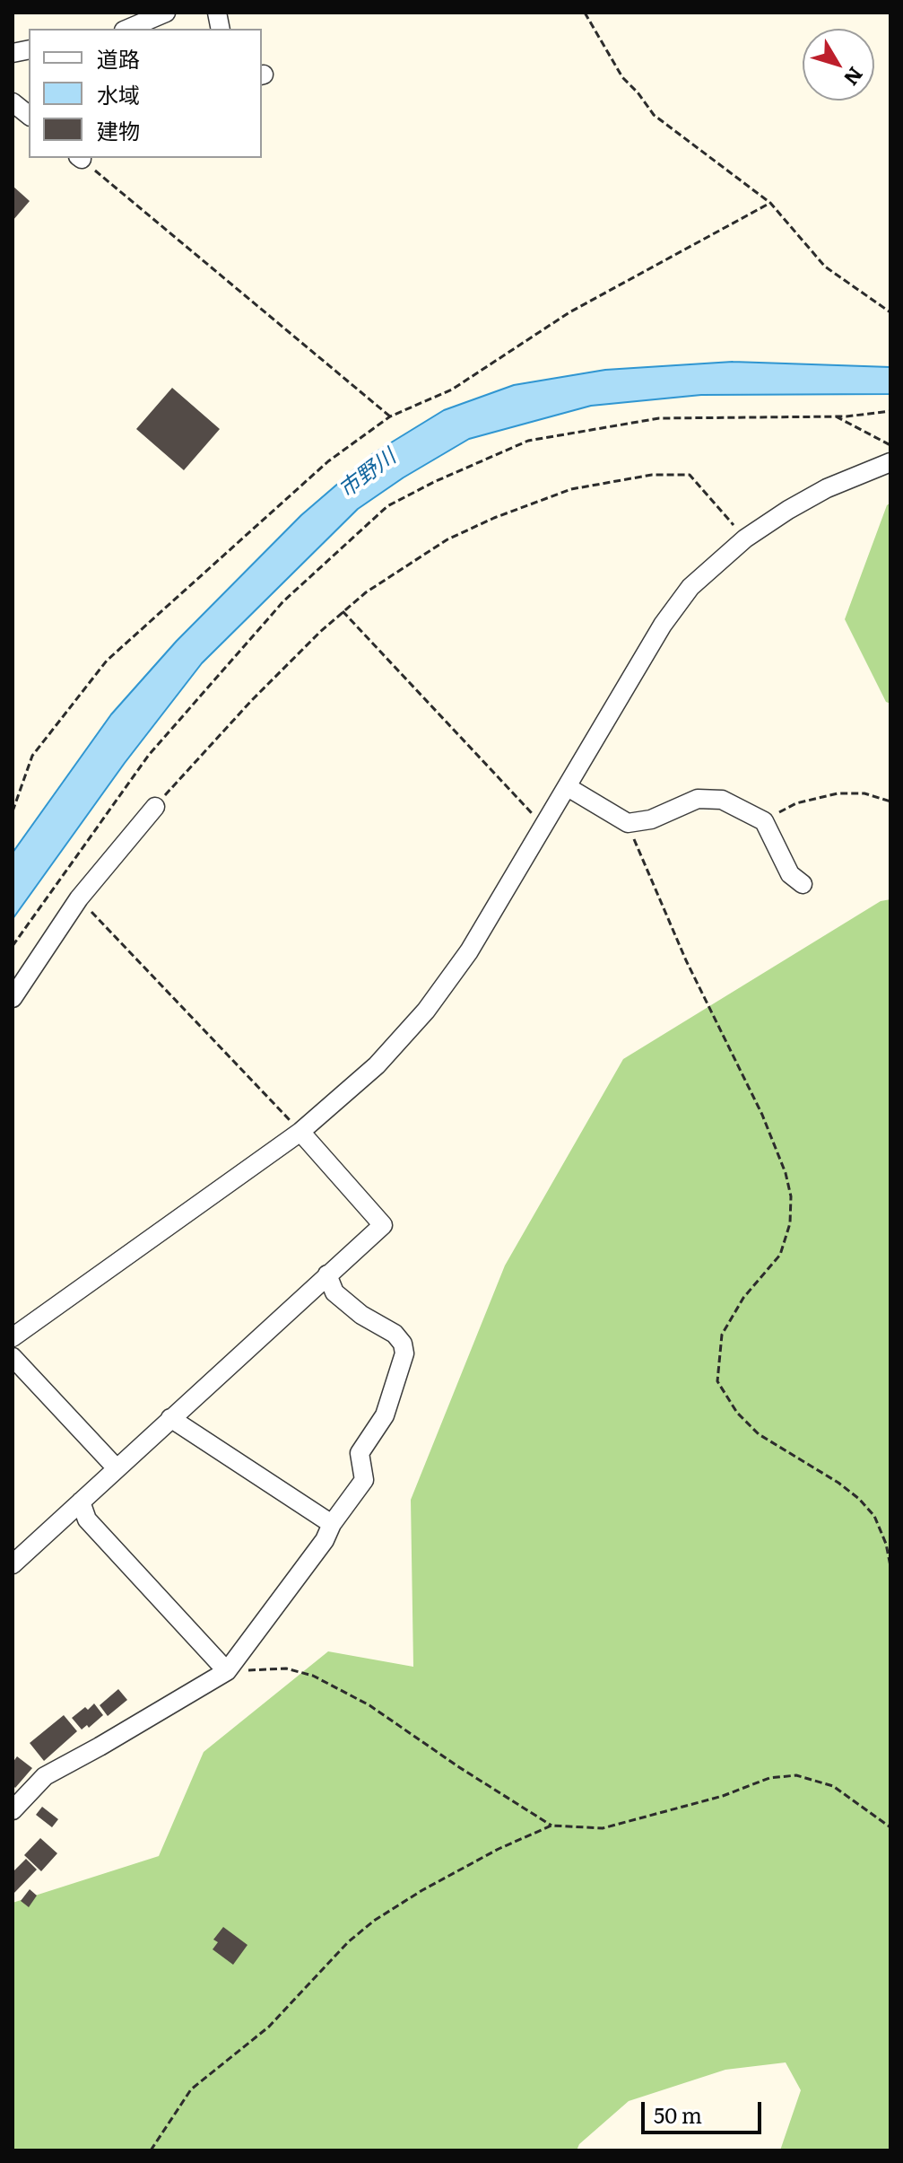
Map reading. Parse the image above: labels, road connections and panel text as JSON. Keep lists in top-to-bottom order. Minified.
{"water":["市野川"],"legend":["道路","水域","建物"],"scale_bar":"50 m","north":"bottom right"}
